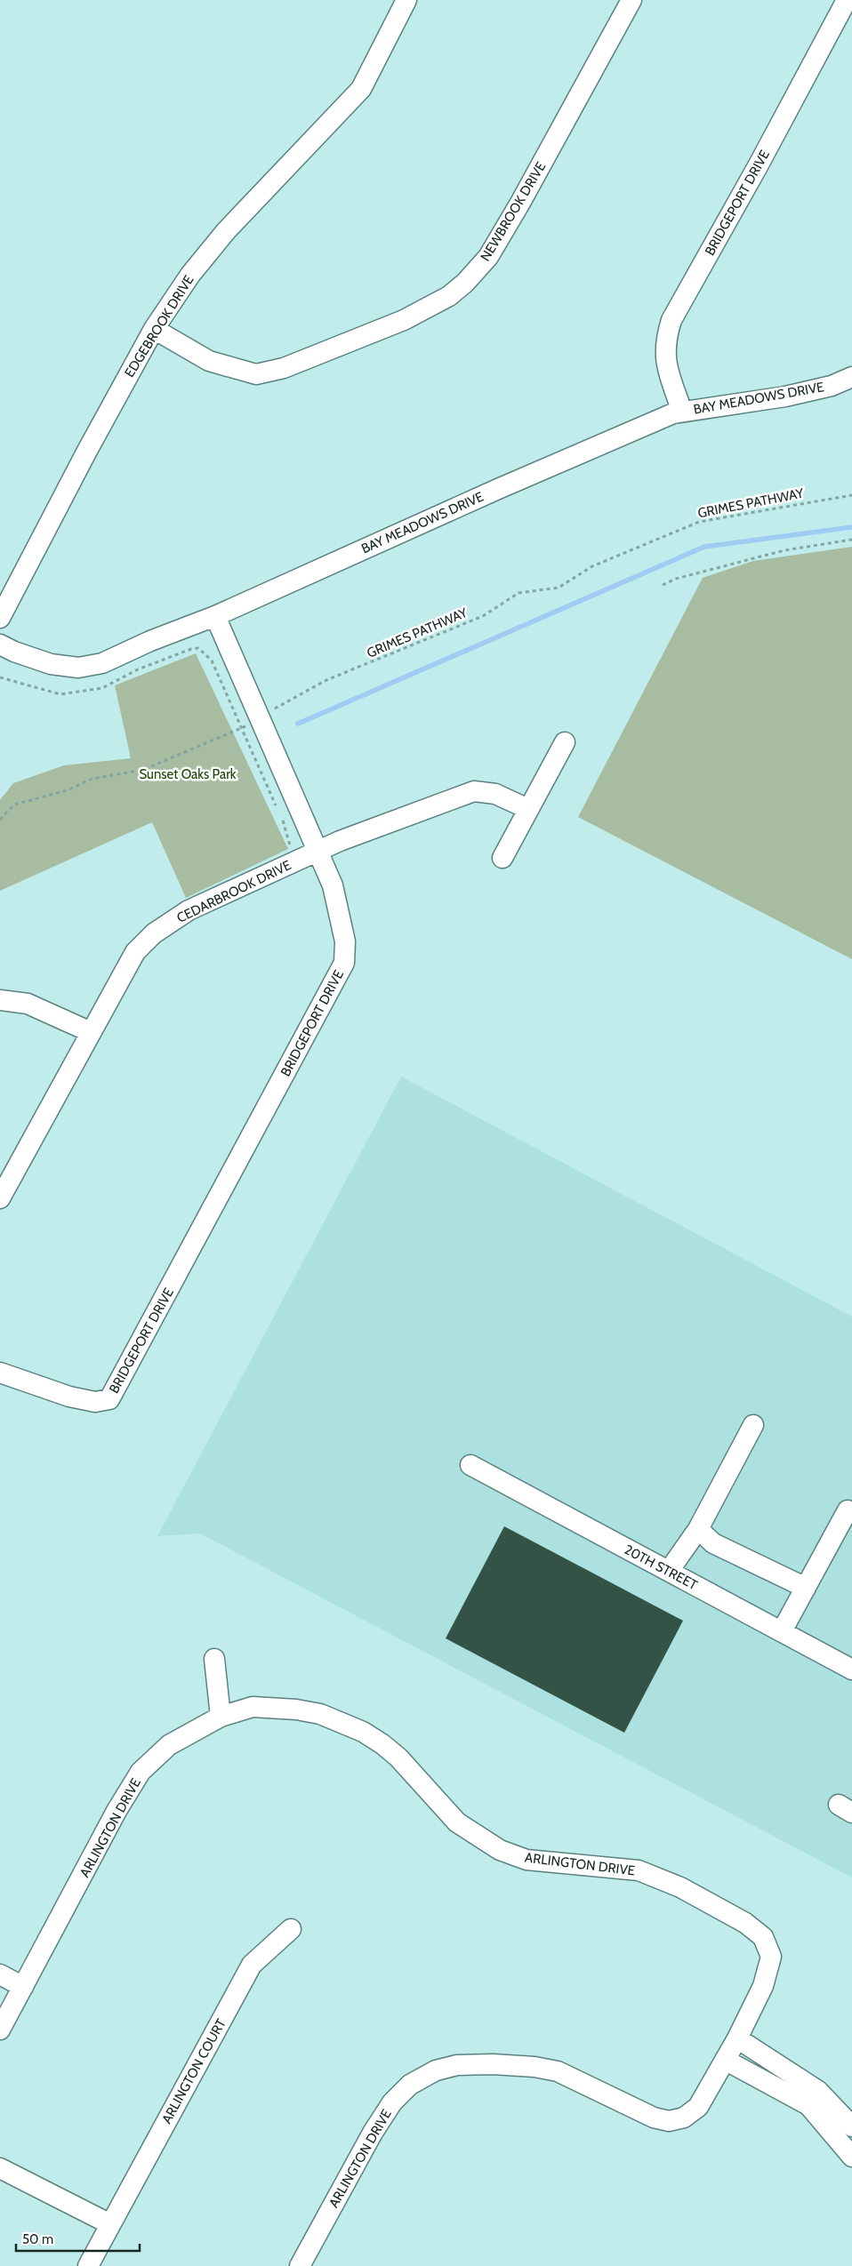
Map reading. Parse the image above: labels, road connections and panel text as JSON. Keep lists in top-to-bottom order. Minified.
{"streets":{"street":["BRIDGEPORT DRIVE","NEWBROOK DRIVE","EDGEBROOK DRIVE","BAY MEADOWS DRIVE","CEDARBROOK DRIVE","20TH STREET","ARLINGTON DRIVE","ARLINGTON COURT"],"path":["GRIMES PATHWAY"]},"crossings":[["BRIDGEPORT DRIVE","BAY MEADOWS DRIVE"],["BRIDGEPORT DRIVE","GRIMES PATHWAY"],["BRIDGEPORT DRIVE","CEDARBROOK DRIVE"],["NEWBROOK DRIVE","EDGEBROOK DRIVE"]],"parks":["Sunset Oaks Park"],"scale_bar":"50 m"}
